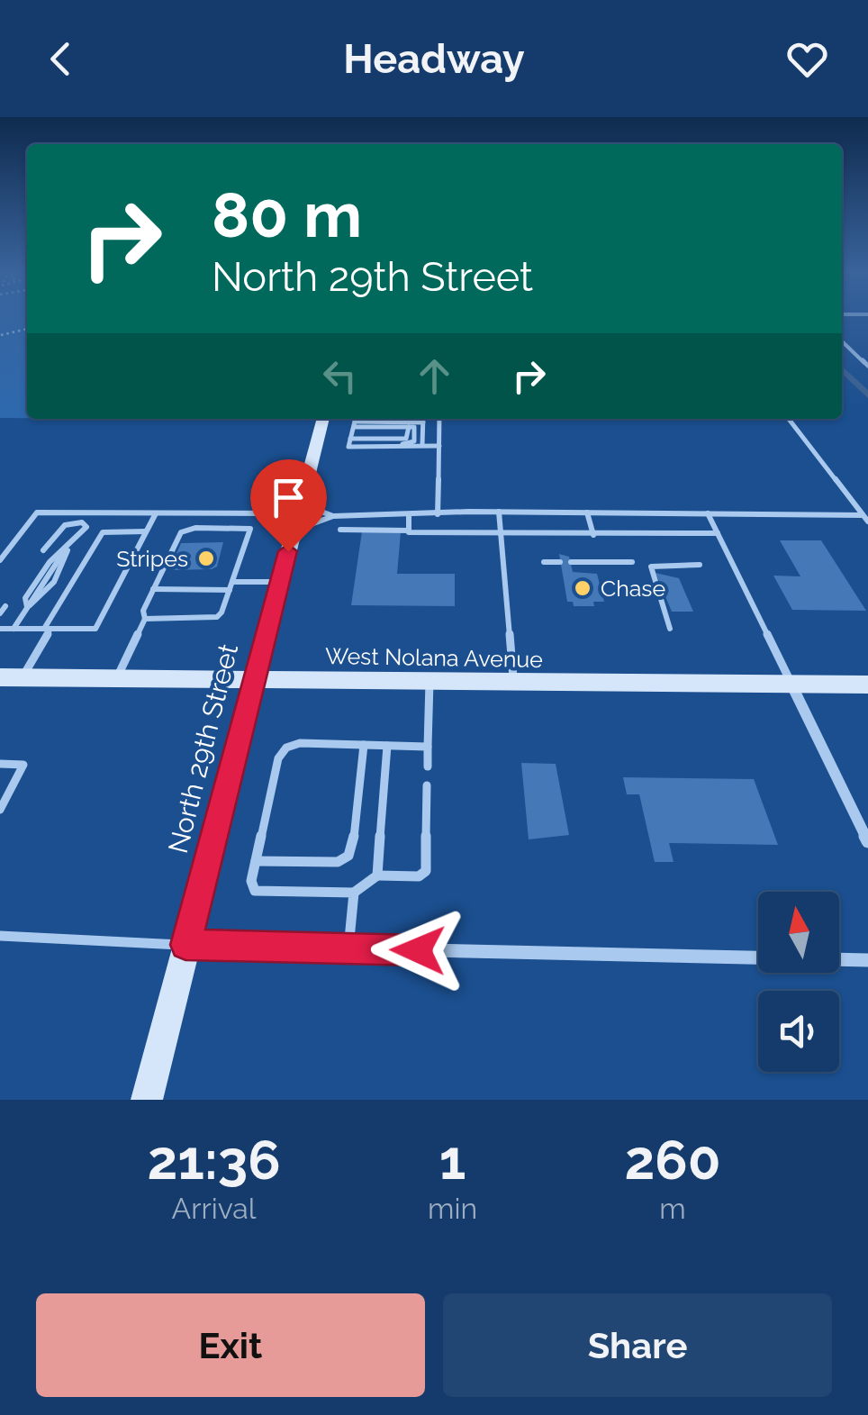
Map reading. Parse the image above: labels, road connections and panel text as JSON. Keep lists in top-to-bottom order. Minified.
{"streets":{"main road":["West Nolana Avenue","North 29th Street"]},"crossings":[["West Nolana Avenue","North 29th Street"]],"places":["Stripes","Chase"],"north":"top","page":{"header":"Headway","turn":["80 m","North 29th Street"],"eta":["21:36","Arrival","1","min","260","m"],"buttons":["Exit","Share"]}}
